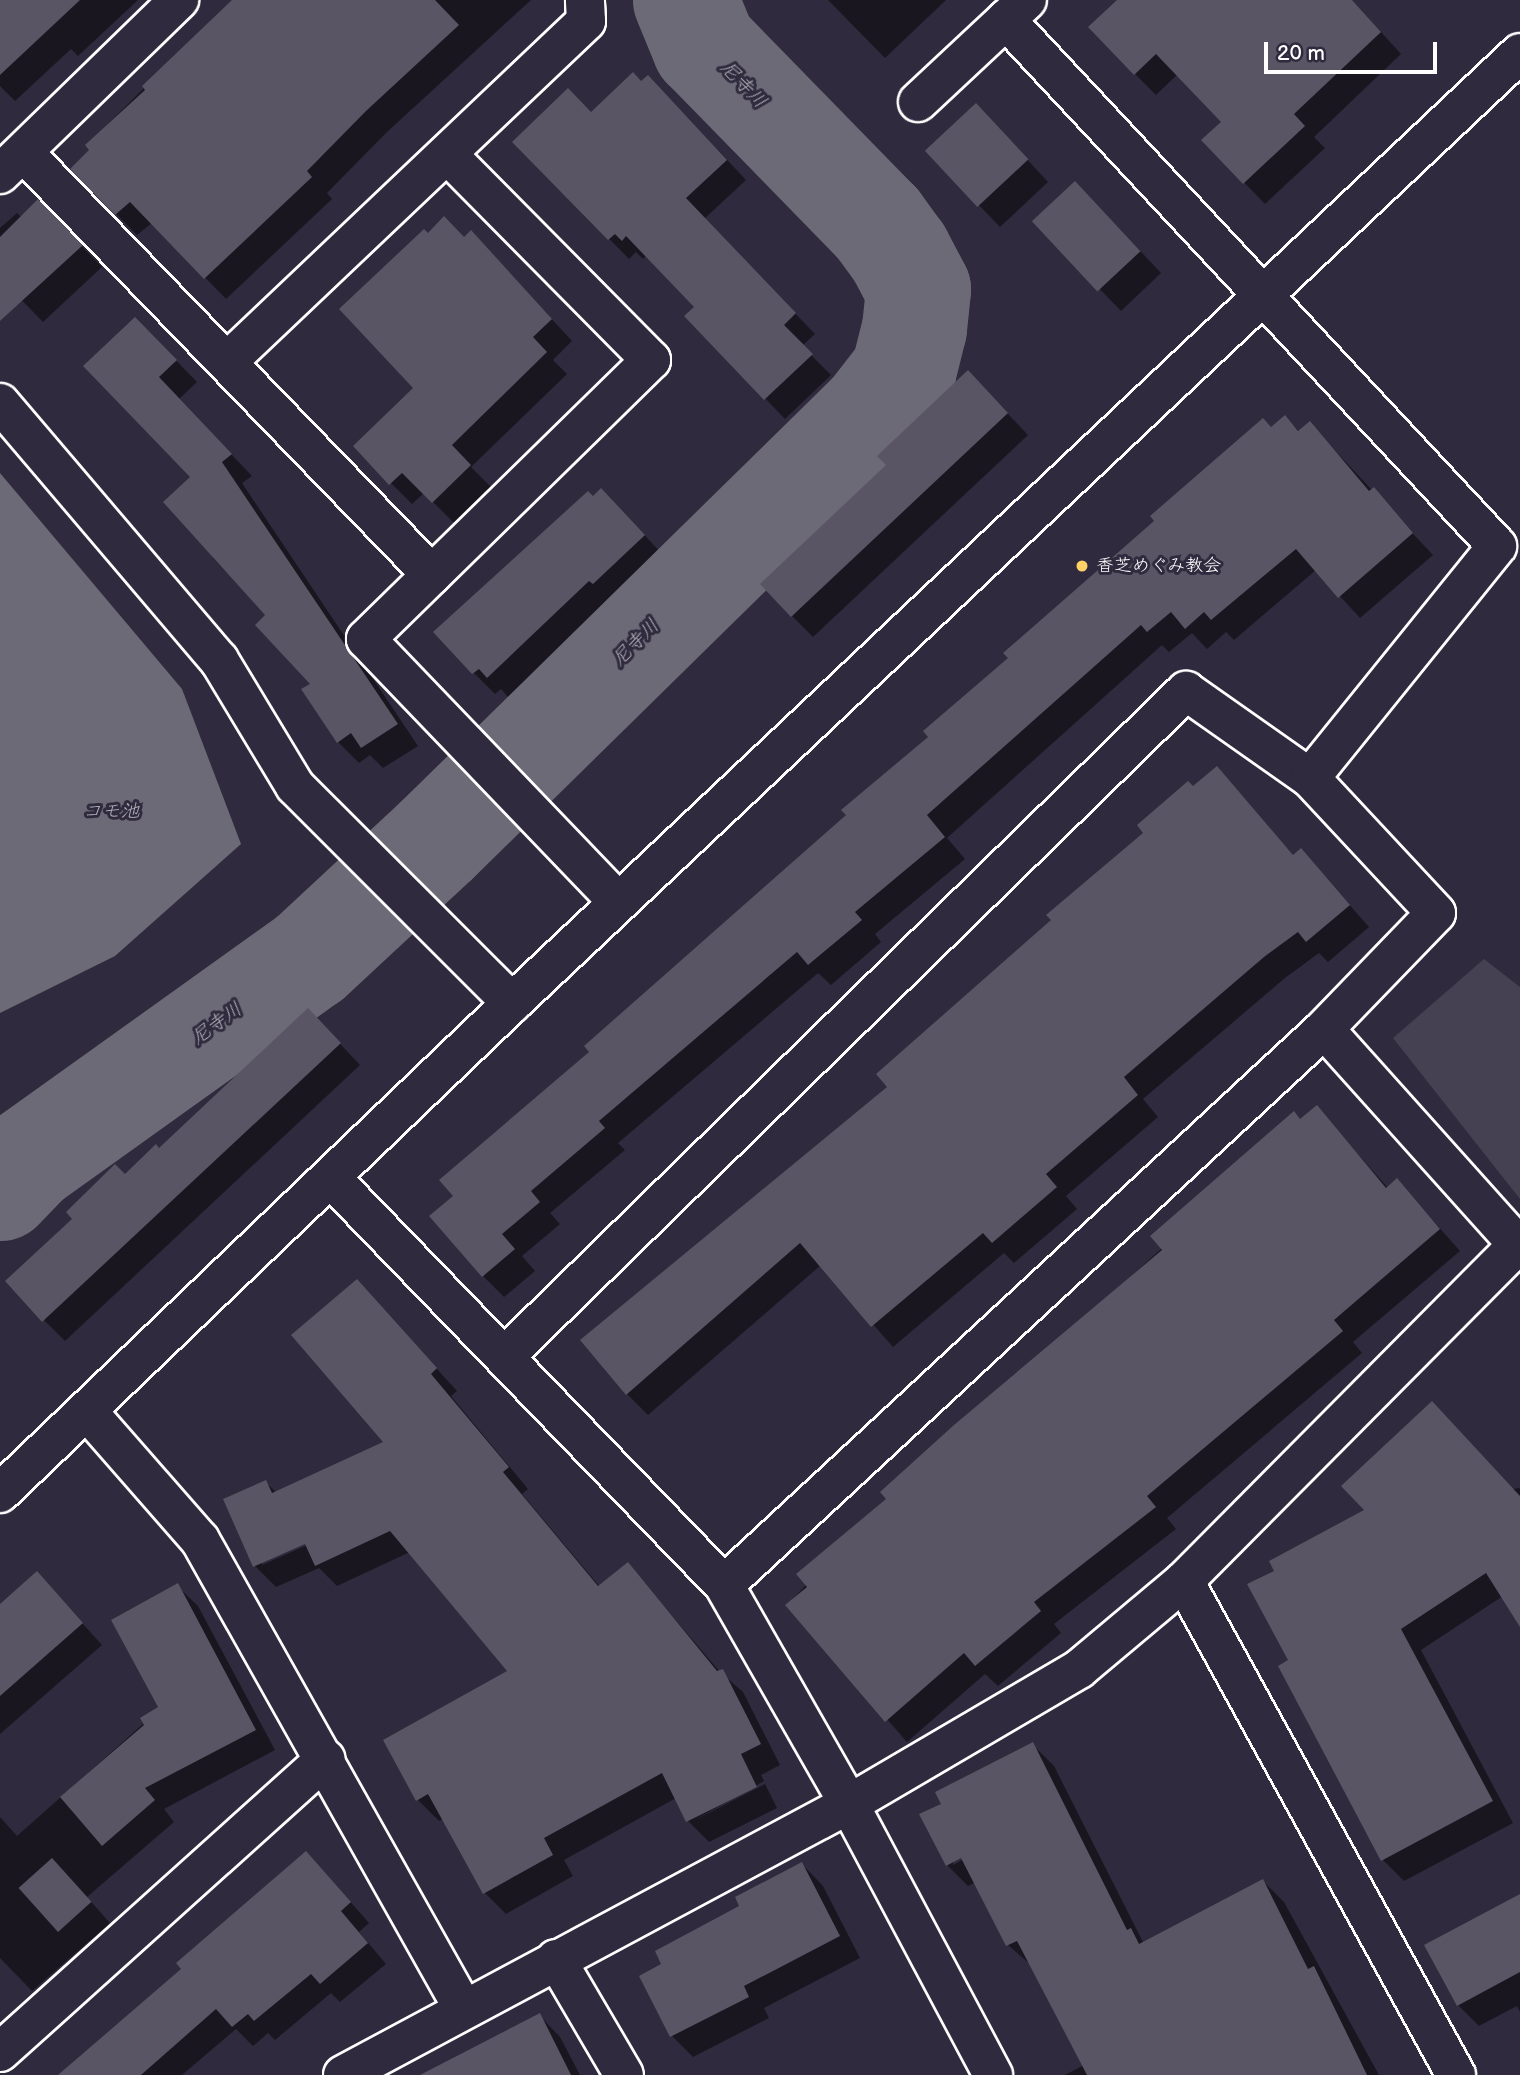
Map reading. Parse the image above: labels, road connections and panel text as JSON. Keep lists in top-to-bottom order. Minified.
{"water":["尼寺川","コモ池"],"places":["香芝めぐみ教会"],"scale_bar":"20 m"}
